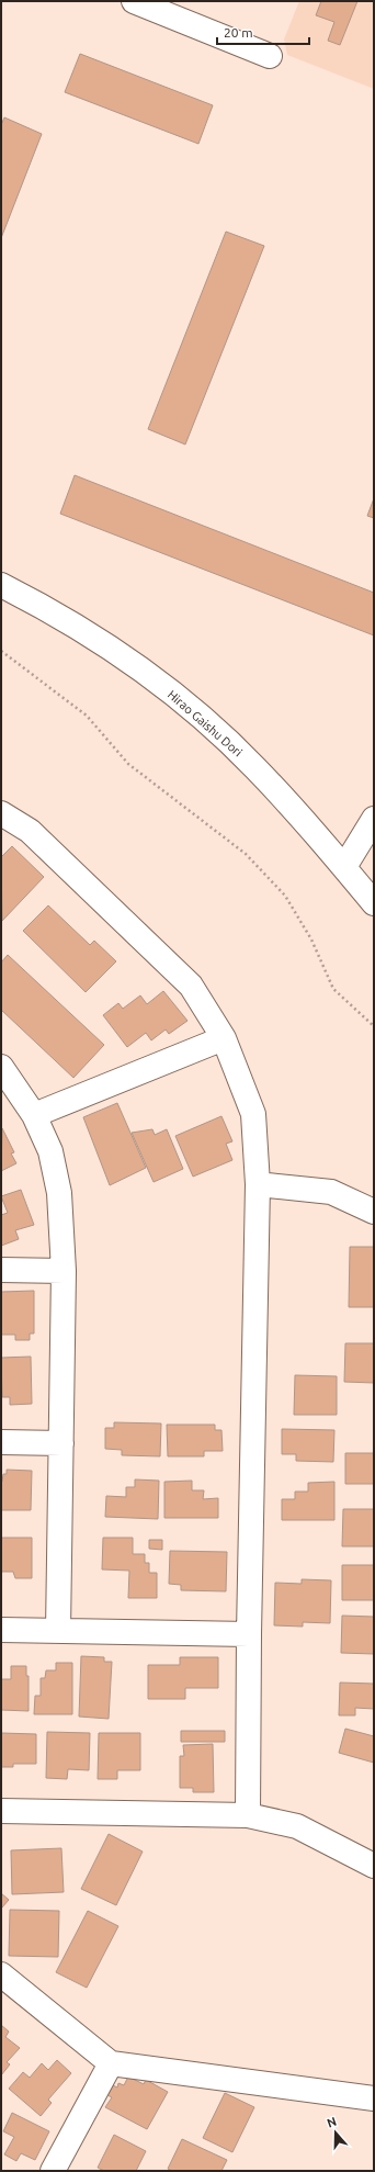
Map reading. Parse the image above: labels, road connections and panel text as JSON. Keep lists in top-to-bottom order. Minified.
{"streets":{"street":["Hirao Gaishu Dori"]},"scale_bar":"20 m","north":"top"}
